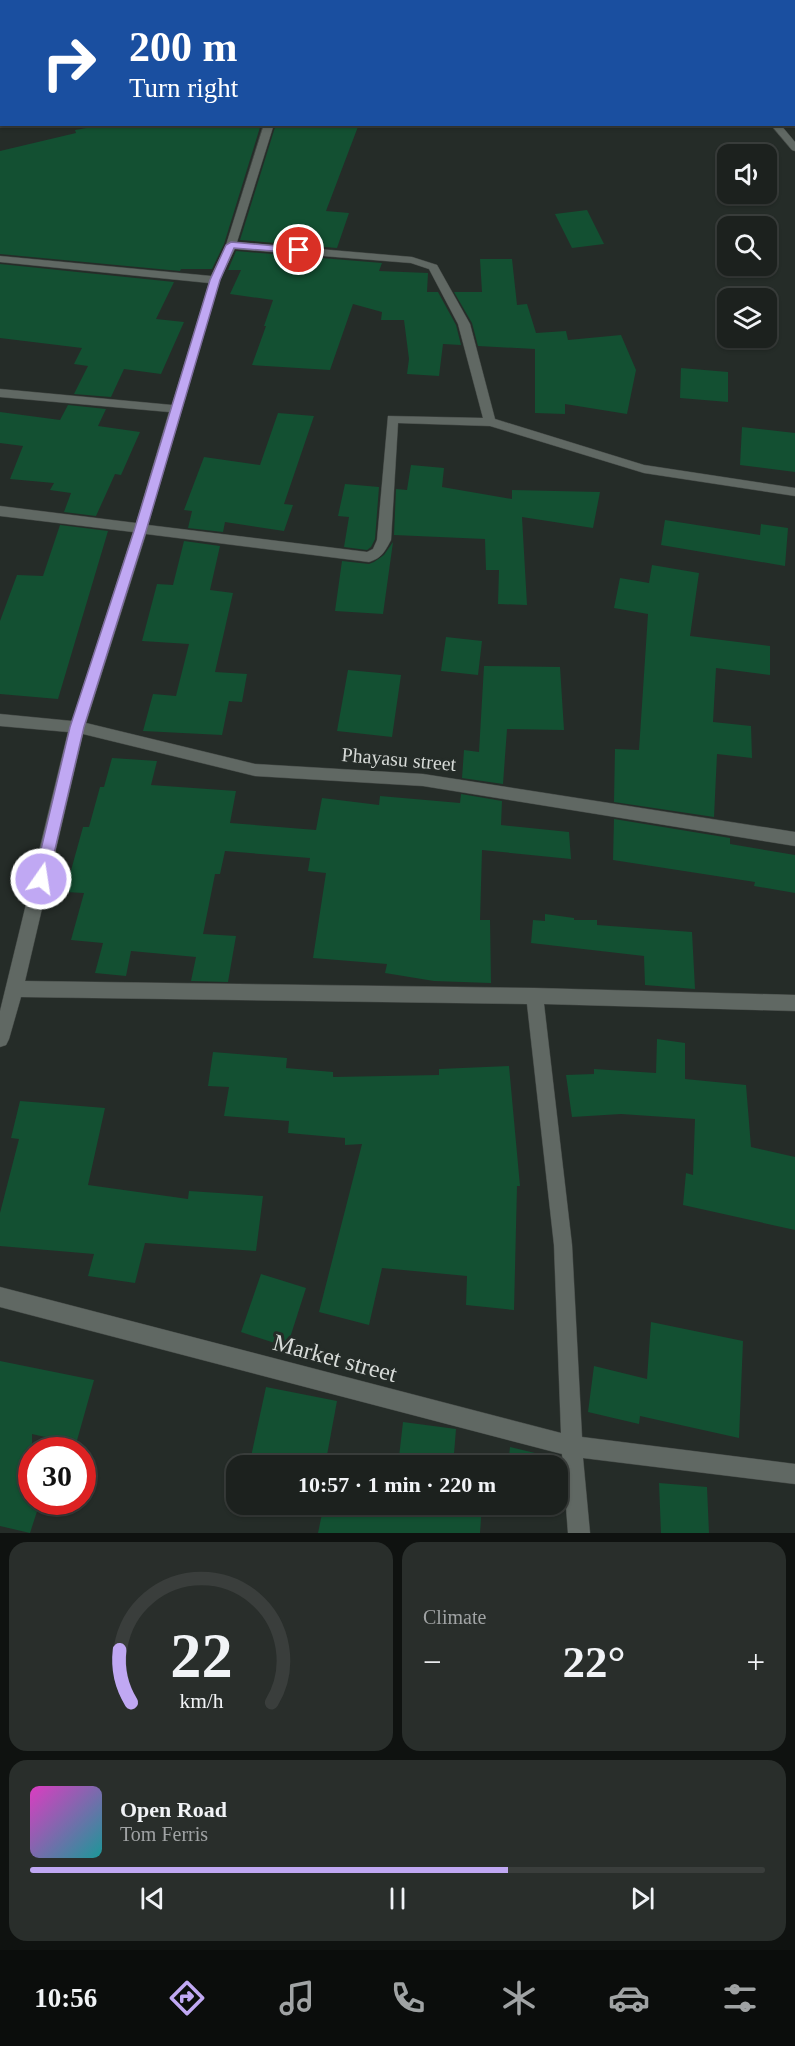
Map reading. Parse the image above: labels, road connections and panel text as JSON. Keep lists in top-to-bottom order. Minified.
{"streets":{"street":["Phayasu street","Market street"]},"page":{"turn":["200 m","Turn right"],"limit":"30","trip":"10:57 · 1 min · 220 m","tile":"Climate","heat":["−","22°","+"],"song":["Open Road","Tom Ferris"],"tabs":"10:56","gauge":["22","km/h"]}}
